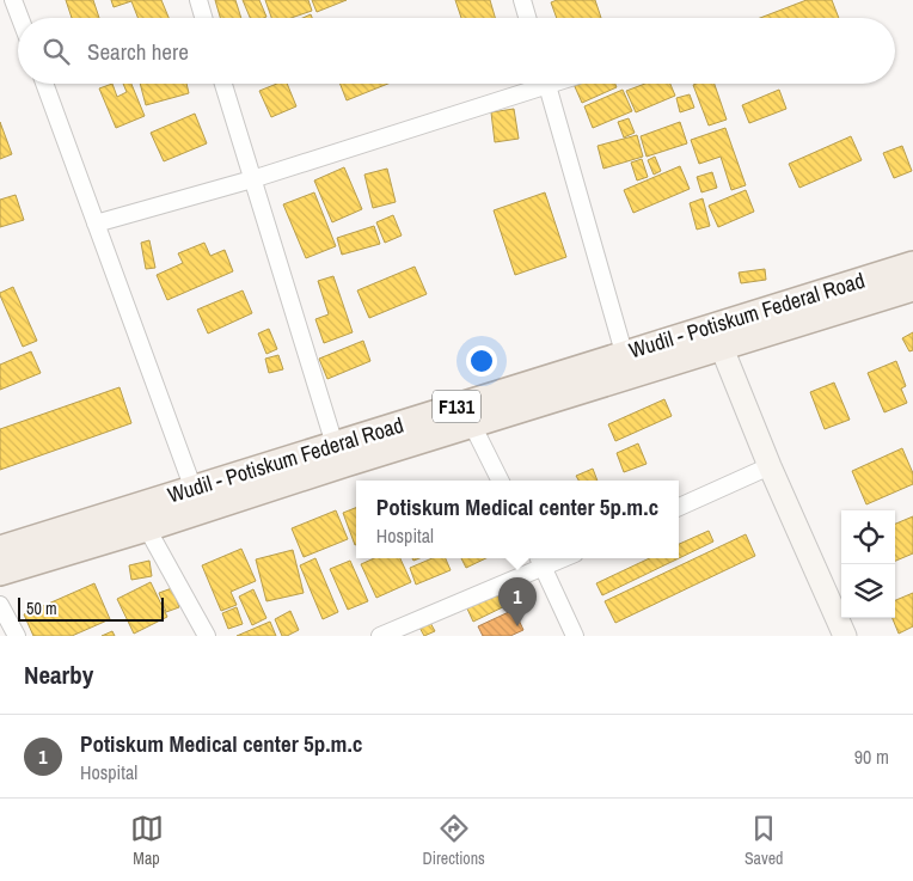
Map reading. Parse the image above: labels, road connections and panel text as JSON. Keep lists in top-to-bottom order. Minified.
{"streets":{"main road":["Wudil - Potiskum Federal Road","F131"]},"scale_bar":"50 m","page":{"search":"Search here","popup":["Potiskum Medical center 5p.m.c","Hospital"],"pins":"1","scale":"50 m","heading":"Nearby","list":[{"mark":"1","name":"Potiskum Medical center 5p.m.c","note":"Hospital","value":"90 m"}],"nav":["Map","Directions","Saved"]}}
